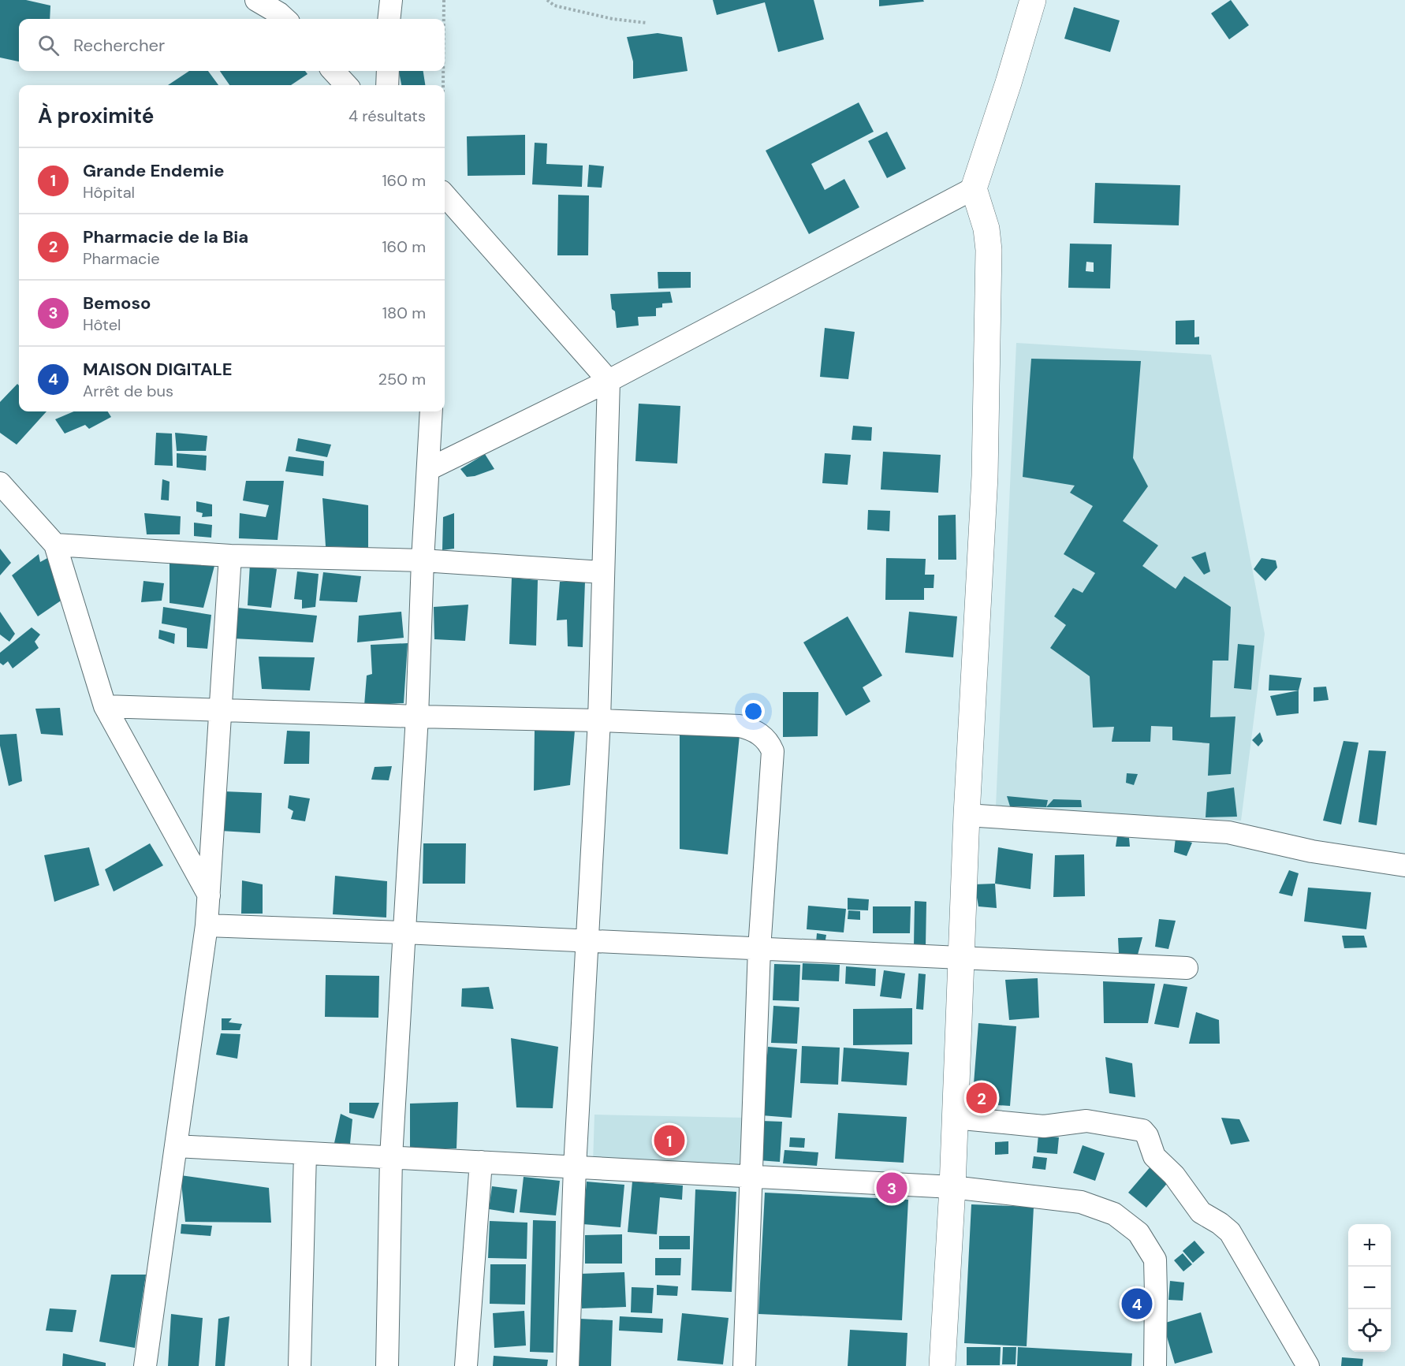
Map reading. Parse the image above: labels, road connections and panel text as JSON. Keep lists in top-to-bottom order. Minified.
{"page":{"search":"Rechercher","heading":["À proximité","4 résultats"],"list":[{"mark":"1","name":"Grande Endemie","note":"Hôpital","value":"160 m"},{"mark":"2","name":"Pharmacie de la Bia","note":"Pharmacie","value":"160 m"},{"mark":"3","name":"Bemoso","note":"Hôtel","value":"180 m"},{"mark":"4","name":"MAISON DIGITALE","note":"Arrêt de bus","value":"250 m"}],"pins":["2","1","3","4"],"map_buttons":["+","−"]}}
